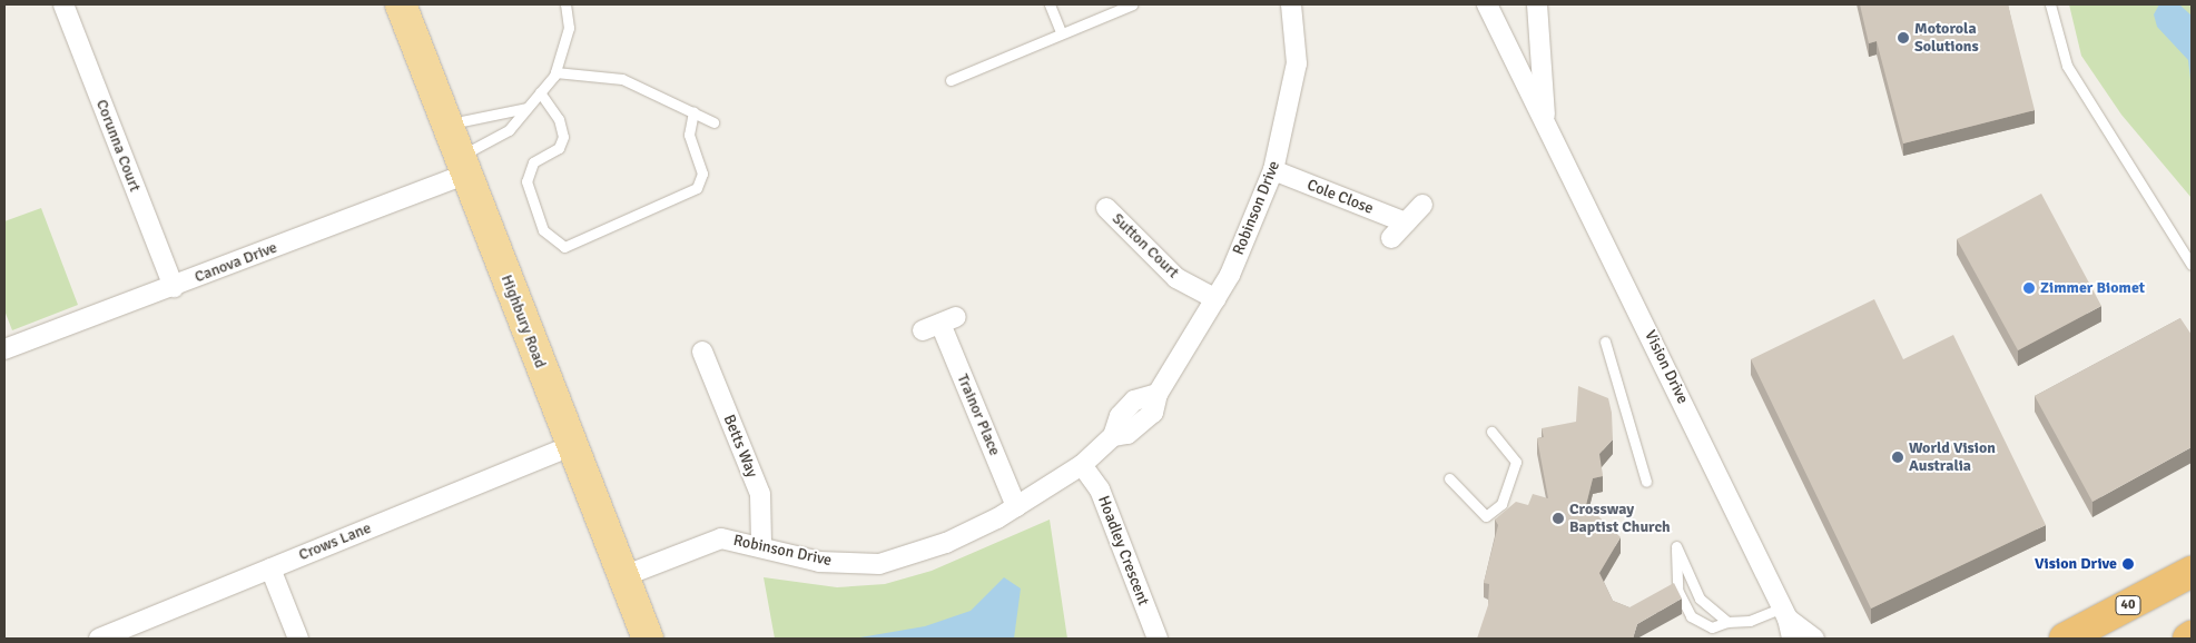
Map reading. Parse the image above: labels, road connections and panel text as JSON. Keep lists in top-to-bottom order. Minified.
{"streets":{"highway":["40"],"main road":["Highbury Road"],"street":["Corunna Court","Cole Close","Robinson Drive","Sutton Court","Canova Drive","Vision Drive","Trainor Place","Betts Way","Crows Lane","Hoadley Crescent"]},"crossings":[["Corunna Court","Canova Drive"],["Cole Close","Robinson Drive"],["Robinson Drive","Sutton Court"],["Robinson Drive","Highbury Road"],["Robinson Drive","Trainor Place"],["Robinson Drive","Betts Way"],["Robinson Drive","Hoadley Crescent"],["Canova Drive","Highbury Road"],["Highbury Road","Crows Lane"]],"places":["Motorola Solutions","Zimmer Biomet","World Vision Australia","Crossway Baptist Church","Vision Drive"]}
